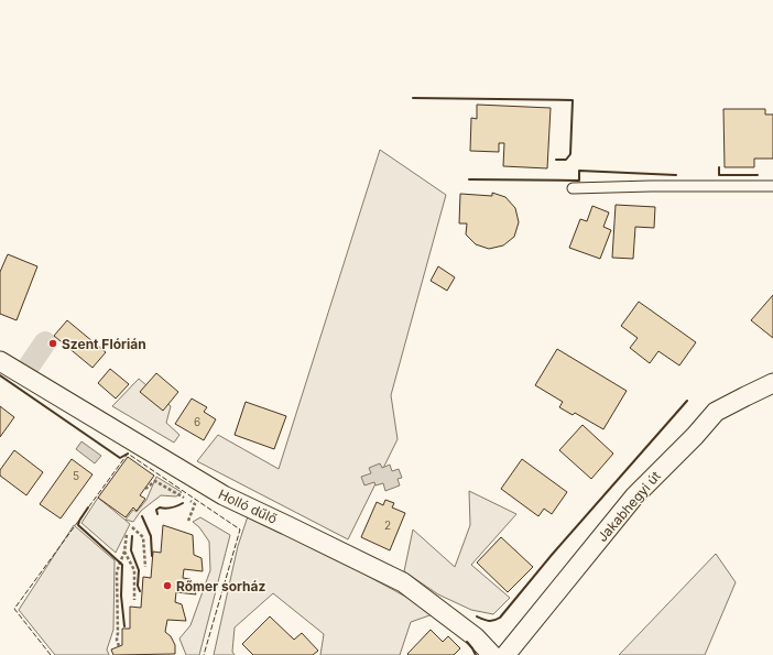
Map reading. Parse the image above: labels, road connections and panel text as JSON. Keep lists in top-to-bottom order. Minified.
{"streets":{"street":["Holló dűlő","Jakabhegyi út"]},"places":["Szent Flórián","Rőmer sorház"],"house_numbers":["6","5","2"]}
